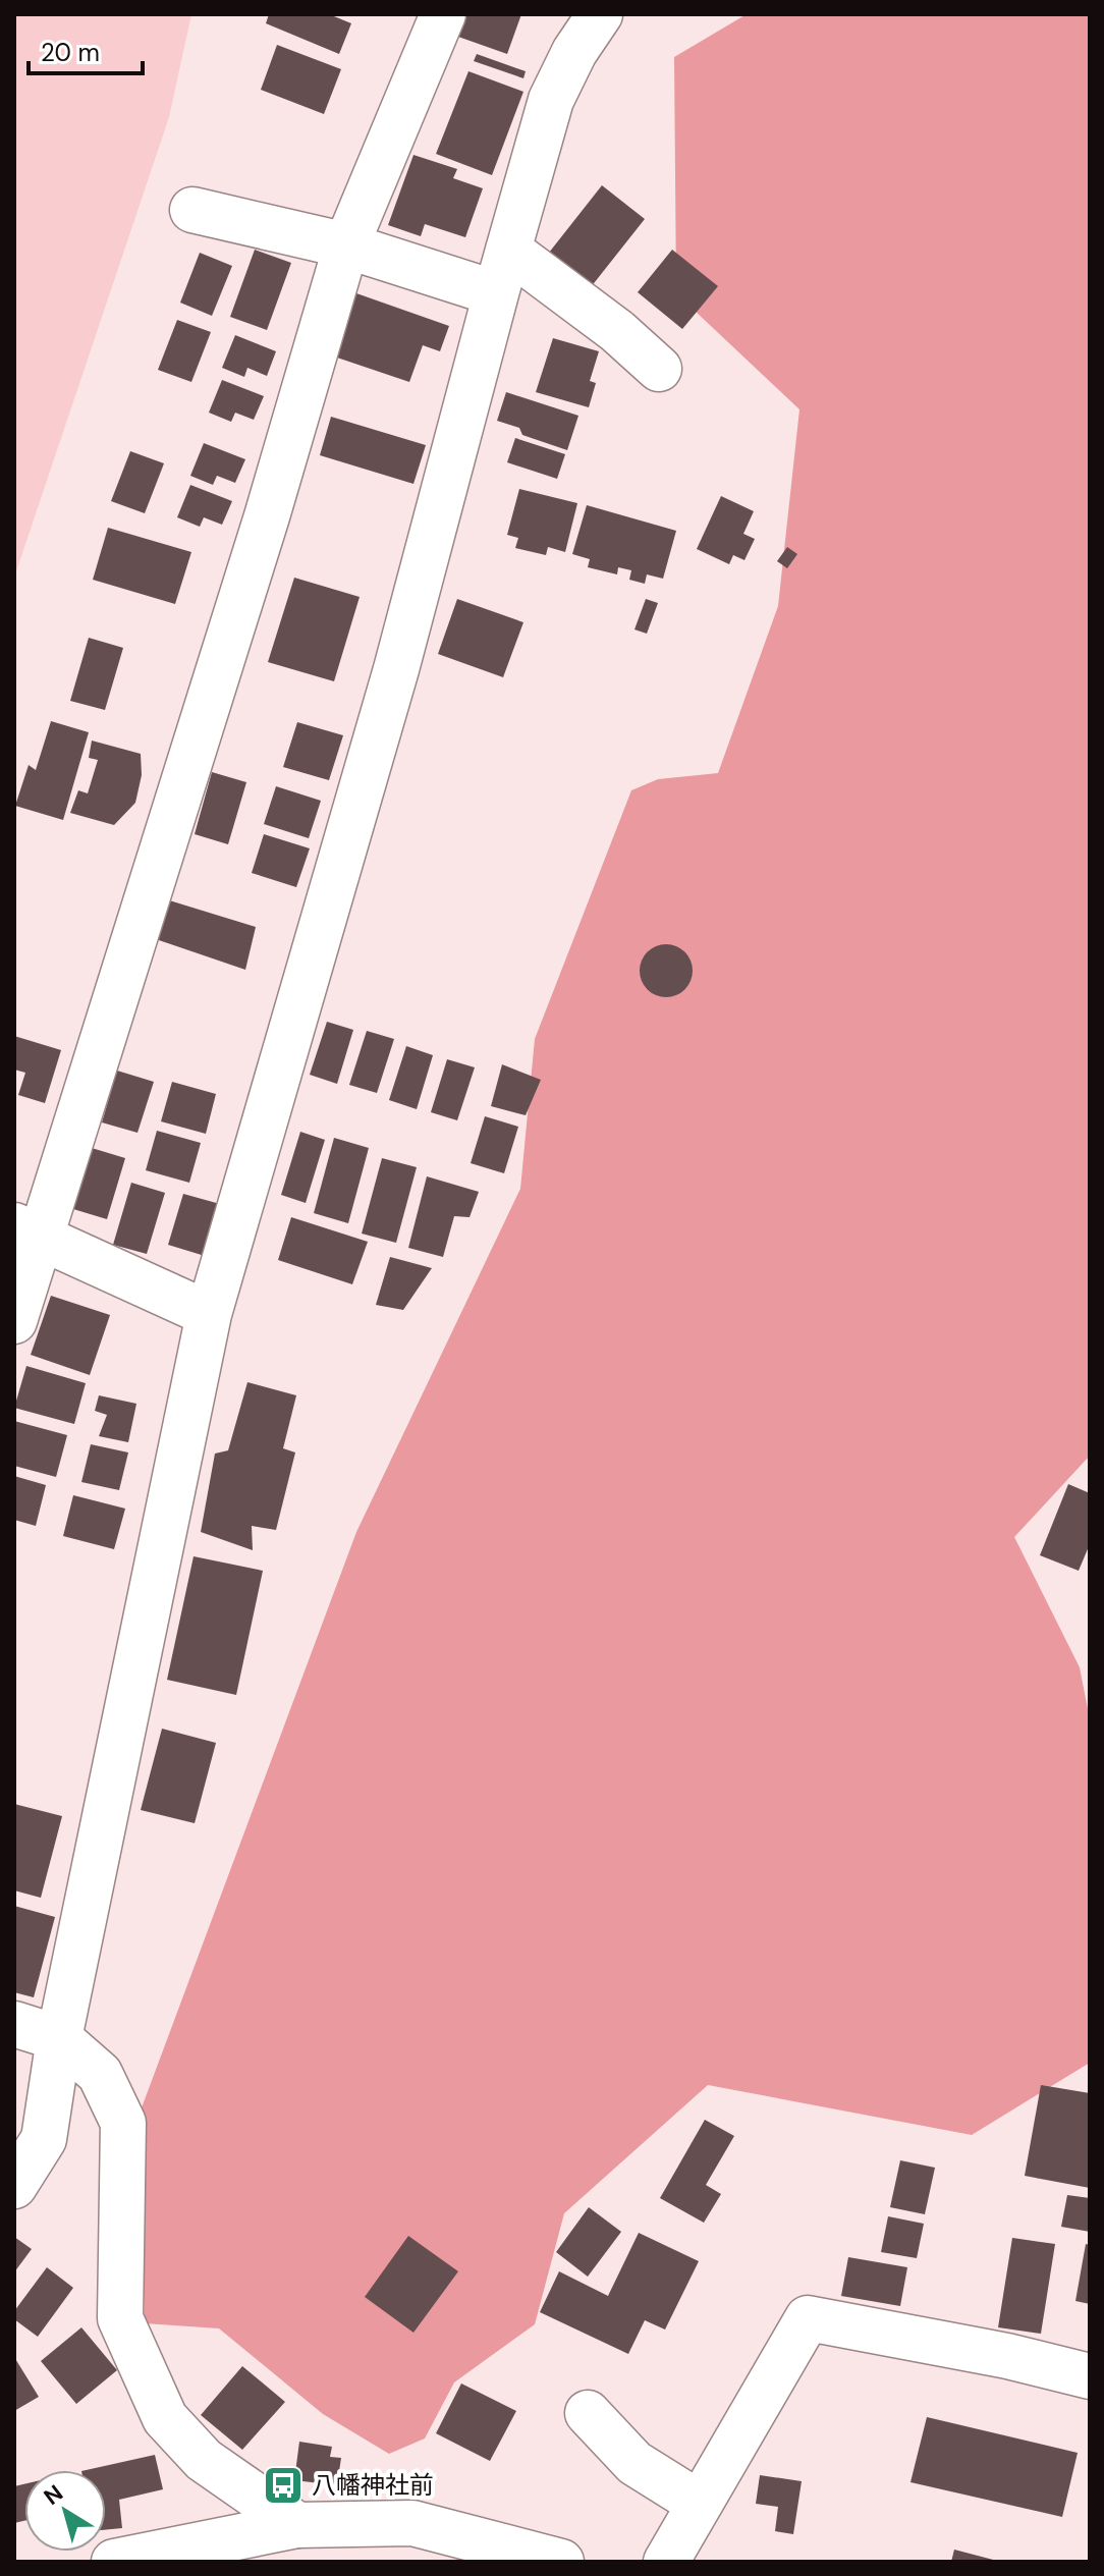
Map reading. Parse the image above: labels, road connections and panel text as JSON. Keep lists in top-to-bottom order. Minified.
{"places":{"bus stop":["八幡神社前"]},"scale_bar":"20 m","north":"top left"}
